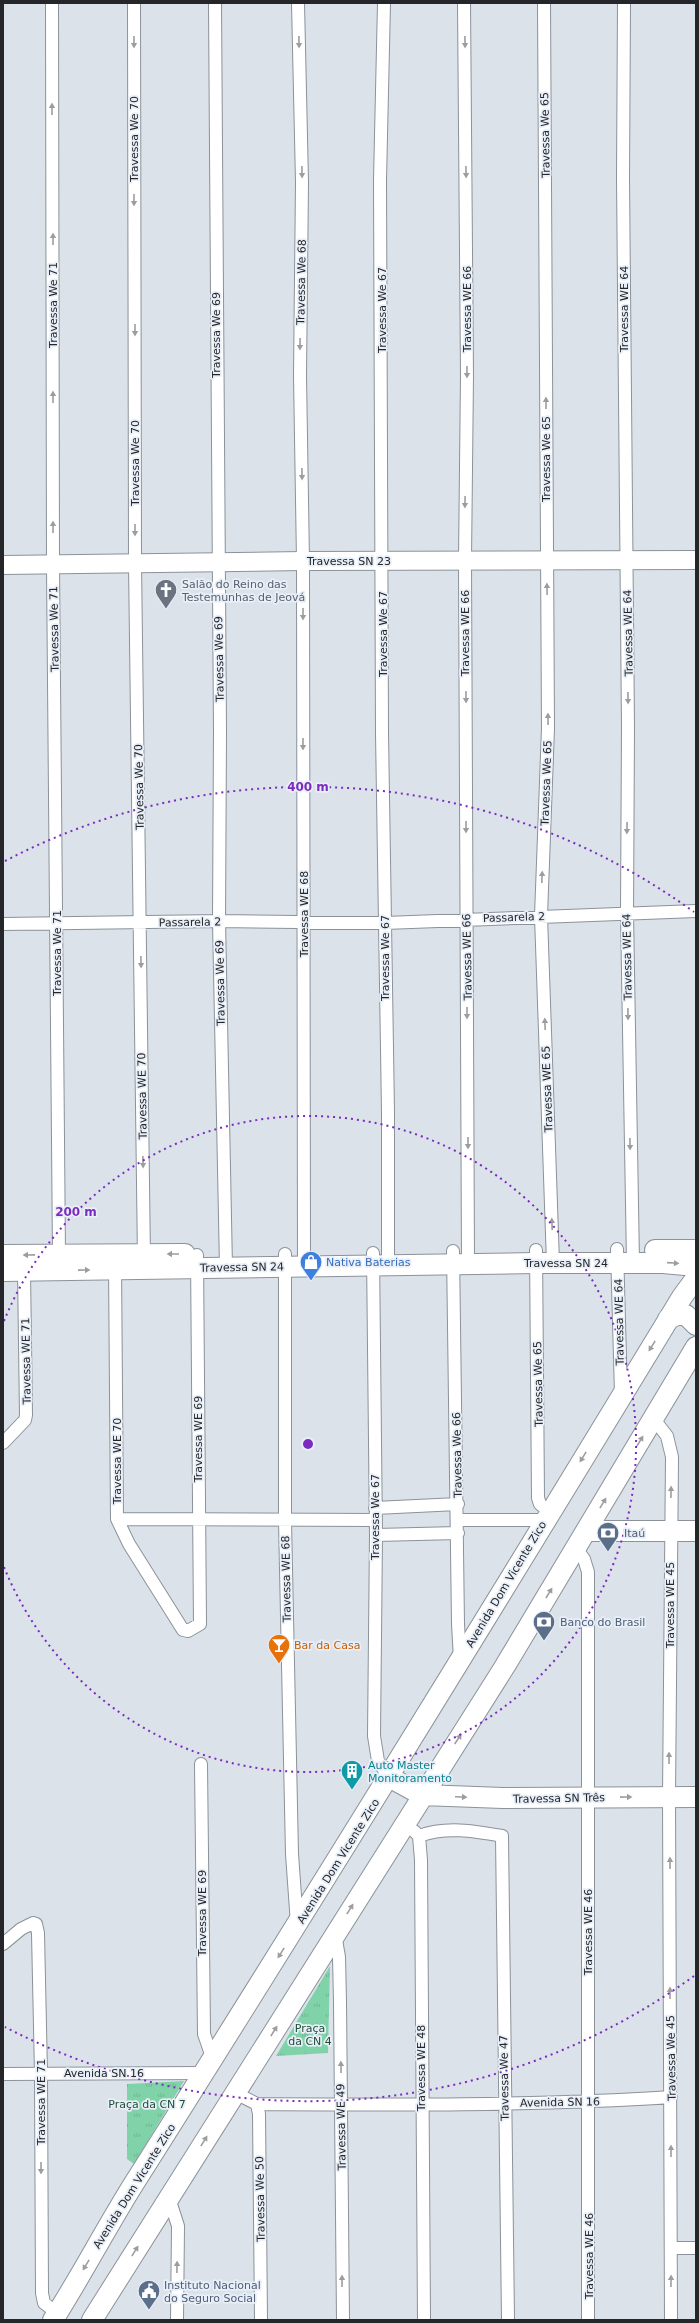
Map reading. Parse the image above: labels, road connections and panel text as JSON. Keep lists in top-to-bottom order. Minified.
{"streets":{"main road":["Travessa SN 23","Travessa SN 24","Avenida Dom Vicente Zico","Travessa SN Três"],"street":["Travessa We 65","Travessa We 70","Travessa We 68","Travessa We 71","Travessa WE 66","Travessa WE 64","Travessa We 67","Travessa We 69","Travessa WE 68","Passarela 2","Travessa WE 65","Travessa WE 70","Travessa WE 71","Travessa WE 69","Travessa We 66","Travessa WE 45","Travessa WE 46","Travessa We 45","Travessa WE 48","Avenida SN 16","Travessa We 47","Travessa WE 49","Travessa We 50"]},"crossings":[["Travessa We 65","Travessa SN 23"],["Travessa We 65","Passarela 2"],["Travessa We 65","Travessa WE 65"],["Travessa We 65","Travessa SN 24"],["Travessa We 65","Avenida Dom Vicente Zico"],["Travessa We 70","Travessa SN 23"],["Travessa We 70","Passarela 2"],["Travessa We 70","Travessa WE 70"],["Travessa We 68","Travessa SN 23"],["Travessa We 68","Travessa WE 68"],["Travessa We 71","Travessa SN 23"],["Travessa We 71","Passarela 2"],["Travessa We 71","Travessa SN 24"],["Travessa WE 66","Travessa SN 23"],["Travessa WE 66","Passarela 2"],["Travessa WE 66","Travessa SN 24"],["Travessa WE 66","Travessa We 66"],["Travessa WE 64","Travessa SN 23"],["Travessa WE 64","Passarela 2"],["Travessa WE 64","Travessa SN 24"],["Travessa WE 64","Avenida Dom Vicente Zico"],["Travessa We 67","Travessa SN 23"],["Travessa We 67","Passarela 2"],["Travessa We 67","Travessa SN 24"],["Travessa We 67","Avenida Dom Vicente Zico"],["Travessa We 69","Travessa SN 23"],["Travessa We 69","Passarela 2"],["Travessa We 69","Travessa SN 24"],["Travessa SN 23","Travessa WE 68"],["Travessa WE 68","Passarela 2"],["Travessa WE 68","Travessa SN 24"],["Travessa WE 68","Avenida Dom Vicente Zico"],["Passarela 2","Travessa WE 65"],["Passarela 2","Travessa WE 70"],["Travessa WE 65","Travessa SN 24"],["Travessa WE 70","Travessa SN 24"],["Travessa WE 70","Travessa WE 69"],["Travessa SN 24","Travessa WE 71"],["Travessa SN 24","Travessa WE 69"],["Travessa SN 24","Travessa We 66"],["Travessa WE 71","Avenida Dom Vicente Zico"],["Travessa WE 71","Avenida SN 16"],["Travessa WE 69","Avenida Dom Vicente Zico"],["Travessa WE 69","Avenida SN 16"],["Travessa We 66","Avenida Dom Vicente Zico"],["Avenida Dom Vicente Zico","Avenida SN 16"],["Travessa WE 45","Travessa SN Três"],["Travessa WE 45","Travessa We 45"],["Travessa SN Três","Travessa WE 46"],["Travessa SN Três","Travessa We 45"],["Travessa WE 46","Avenida SN 16"],["Travessa We 45","Avenida SN 16"],["Travessa WE 48","Avenida SN 16"],["Travessa WE 48","Travessa We 47"],["Avenida SN 16","Travessa We 47"],["Avenida SN 16","Travessa WE 49"],["Avenida SN 16","Travessa We 50"]],"one_way":["Travessa We 65","Travessa We 70","Travessa We 68","Travessa We 71","Travessa WE 66","Travessa WE 64","Travessa WE 65","Travessa WE 70","Travessa WE 71","Travessa WE 45","Travessa SN Três","Travessa We 45","Travessa WE 49"],"parks":["Praça da CN 4","Praça da CN 7"],"places":{"church":["Salão do Reino das Testemunhas de Jeová"],"shop":["Nativa Baterias"],"bank":["Itaú","Banco do Brasil"],"bar":["Bar da Casa"],"building":["Auto Master Monitoramento"],"public building":["Instituto Nacional do Seguro Social"]},"rings":["400 m","200 m"]}
